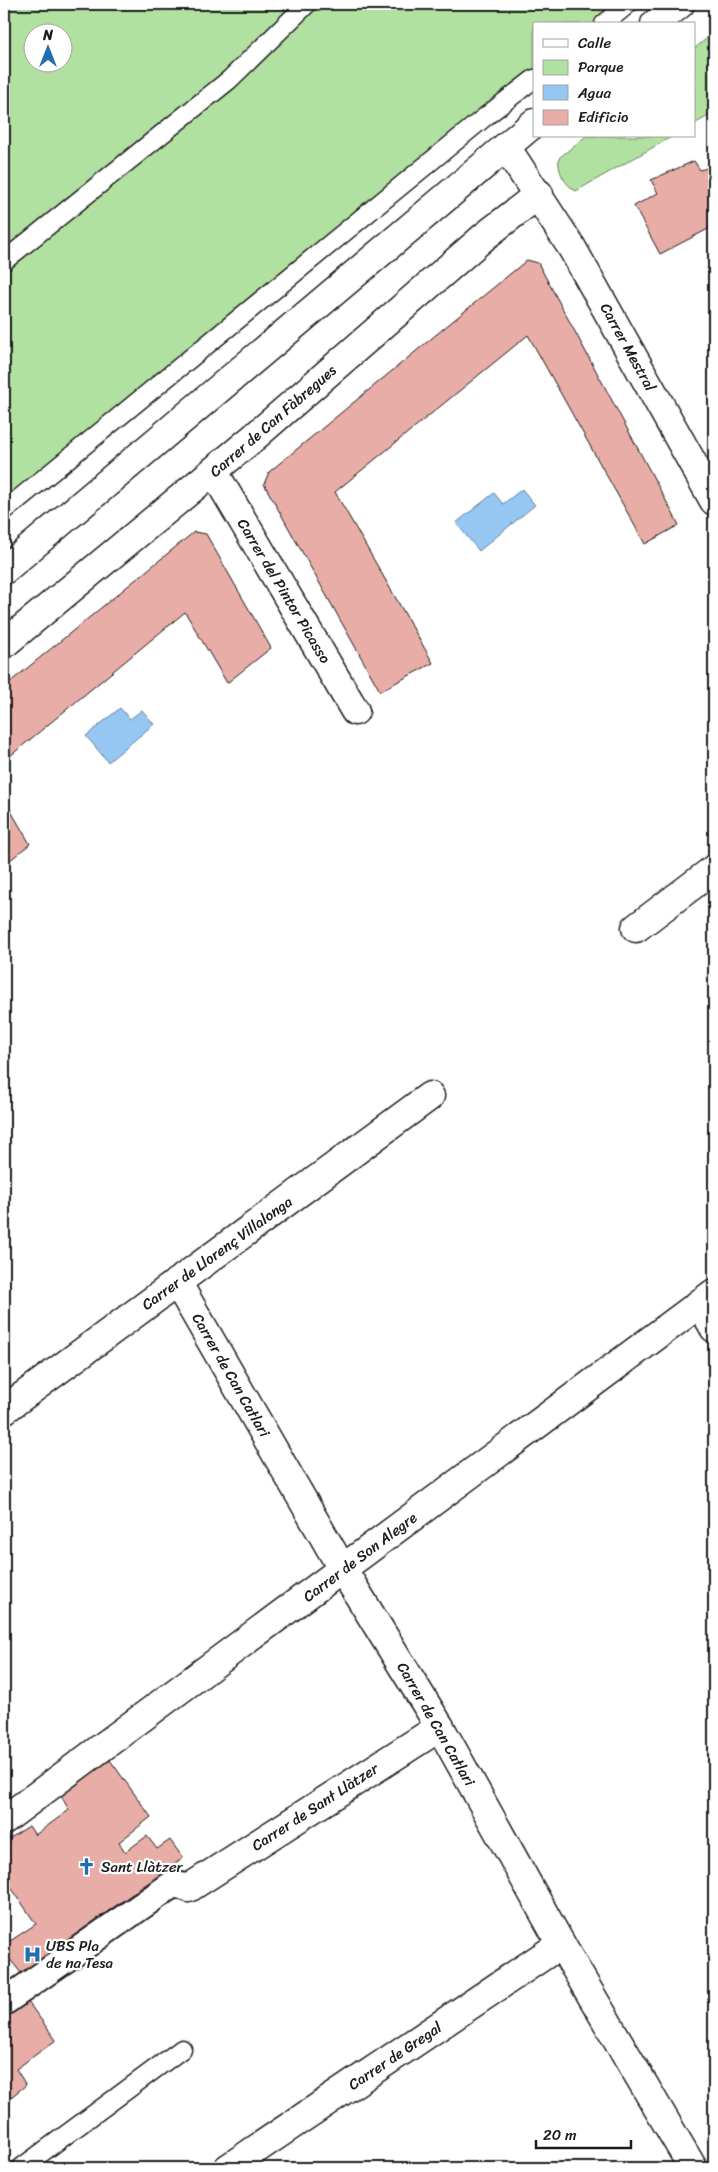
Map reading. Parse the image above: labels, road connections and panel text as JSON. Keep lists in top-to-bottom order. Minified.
{"streets":{"street":["Carrer Mestral","Carrer de Can Fàbregues","Carrer del Pintor Picasso","Carrer de Llorenç Villalonga","Carrer de Can Catlari","Carrer de Son Alegre","Carrer de Sant Llàtzer","Carrer de Gregal"]},"crossings":[["Carrer Mestral","Carrer de Can Fàbregues"],["Carrer de Can Fàbregues","Carrer del Pintor Picasso"],["Carrer de Llorenç Villalonga","Carrer de Can Catlari"],["Carrer de Can Catlari","Carrer de Son Alegre"],["Carrer de Can Catlari","Carrer de Sant Llàtzer"],["Carrer de Can Catlari","Carrer de Gregal"]],"places":{"church":["Sant Llàtzer"],"hospital":["UBS Pla de na Tesa"]},"legend":["Calle","Parque","Agua","Edificio"],"scale_bar":"20 m","north":"top"}
